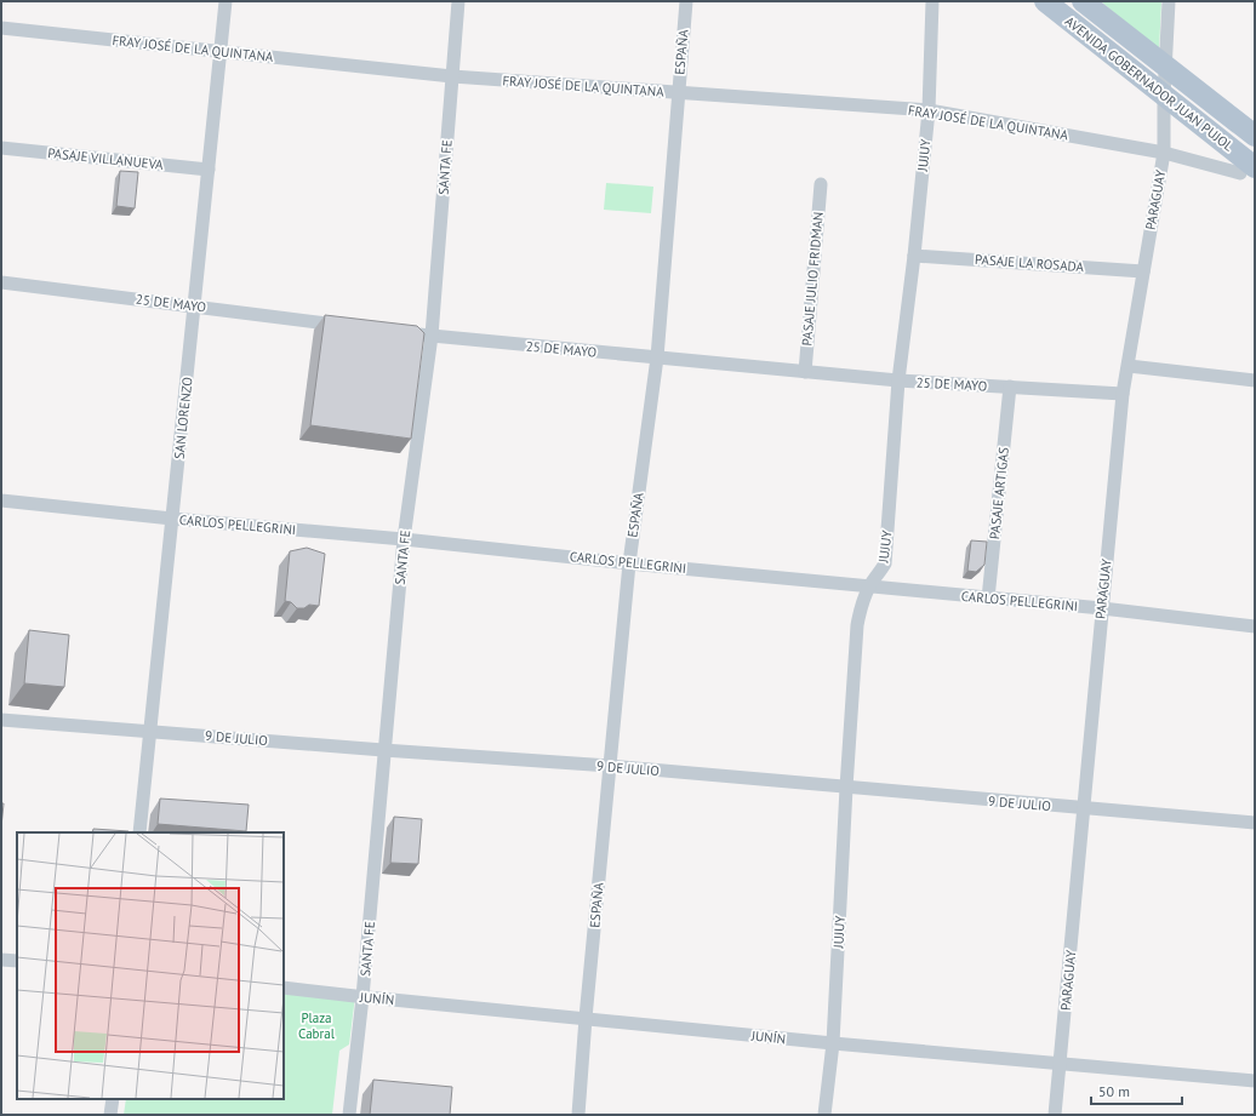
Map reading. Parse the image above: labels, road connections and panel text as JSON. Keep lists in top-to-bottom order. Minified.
{"streets":{"main road":["AVENIDA GOBERNADOR JUAN PUJOL"],"street":["FRAY JOSÉ DE LA QUINTANA","ESPAÑA","JUJUY","PASAJE VILLANUEVA","SANTA FE","PARAGUAY","PASAJE LA ROSADA","PASAJE JULIO FRIDMAN","25 DE MAYO","SAN LORENZO","PASAJE ARTIGAS","CARLOS PELLEGRINI","9 DE JULIO","JUNÍN"]},"crossings":[["FRAY JOSÉ DE LA QUINTANA","ESPAÑA"],["FRAY JOSÉ DE LA QUINTANA","AVENIDA GOBERNADOR JUAN PUJOL"],["FRAY JOSÉ DE LA QUINTANA","JUJUY"],["FRAY JOSÉ DE LA QUINTANA","SANTA FE"],["FRAY JOSÉ DE LA QUINTANA","PARAGUAY"],["FRAY JOSÉ DE LA QUINTANA","SAN LORENZO"],["ESPAÑA","25 DE MAYO"],["ESPAÑA","CARLOS PELLEGRINI"],["ESPAÑA","9 DE JULIO"],["ESPAÑA","JUNÍN"],["AVENIDA GOBERNADOR JUAN PUJOL","PARAGUAY"],["JUJUY","PASAJE LA ROSADA"],["JUJUY","25 DE MAYO"],["JUJUY","CARLOS PELLEGRINI"],["JUJUY","9 DE JULIO"],["JUJUY","JUNÍN"],["PASAJE VILLANUEVA","SAN LORENZO"],["SANTA FE","25 DE MAYO"],["SANTA FE","CARLOS PELLEGRINI"],["SANTA FE","9 DE JULIO"],["SANTA FE","JUNÍN"],["PARAGUAY","PASAJE LA ROSADA"],["PARAGUAY","25 DE MAYO"],["PARAGUAY","CARLOS PELLEGRINI"],["PARAGUAY","9 DE JULIO"],["PARAGUAY","JUNÍN"],["PASAJE JULIO FRIDMAN","25 DE MAYO"],["25 DE MAYO","SAN LORENZO"],["25 DE MAYO","PASAJE ARTIGAS"],["SAN LORENZO","CARLOS PELLEGRINI"],["SAN LORENZO","9 DE JULIO"],["PASAJE ARTIGAS","CARLOS PELLEGRINI"]],"parks":["Plaza Cabral"],"scale_bar":"50 m"}
